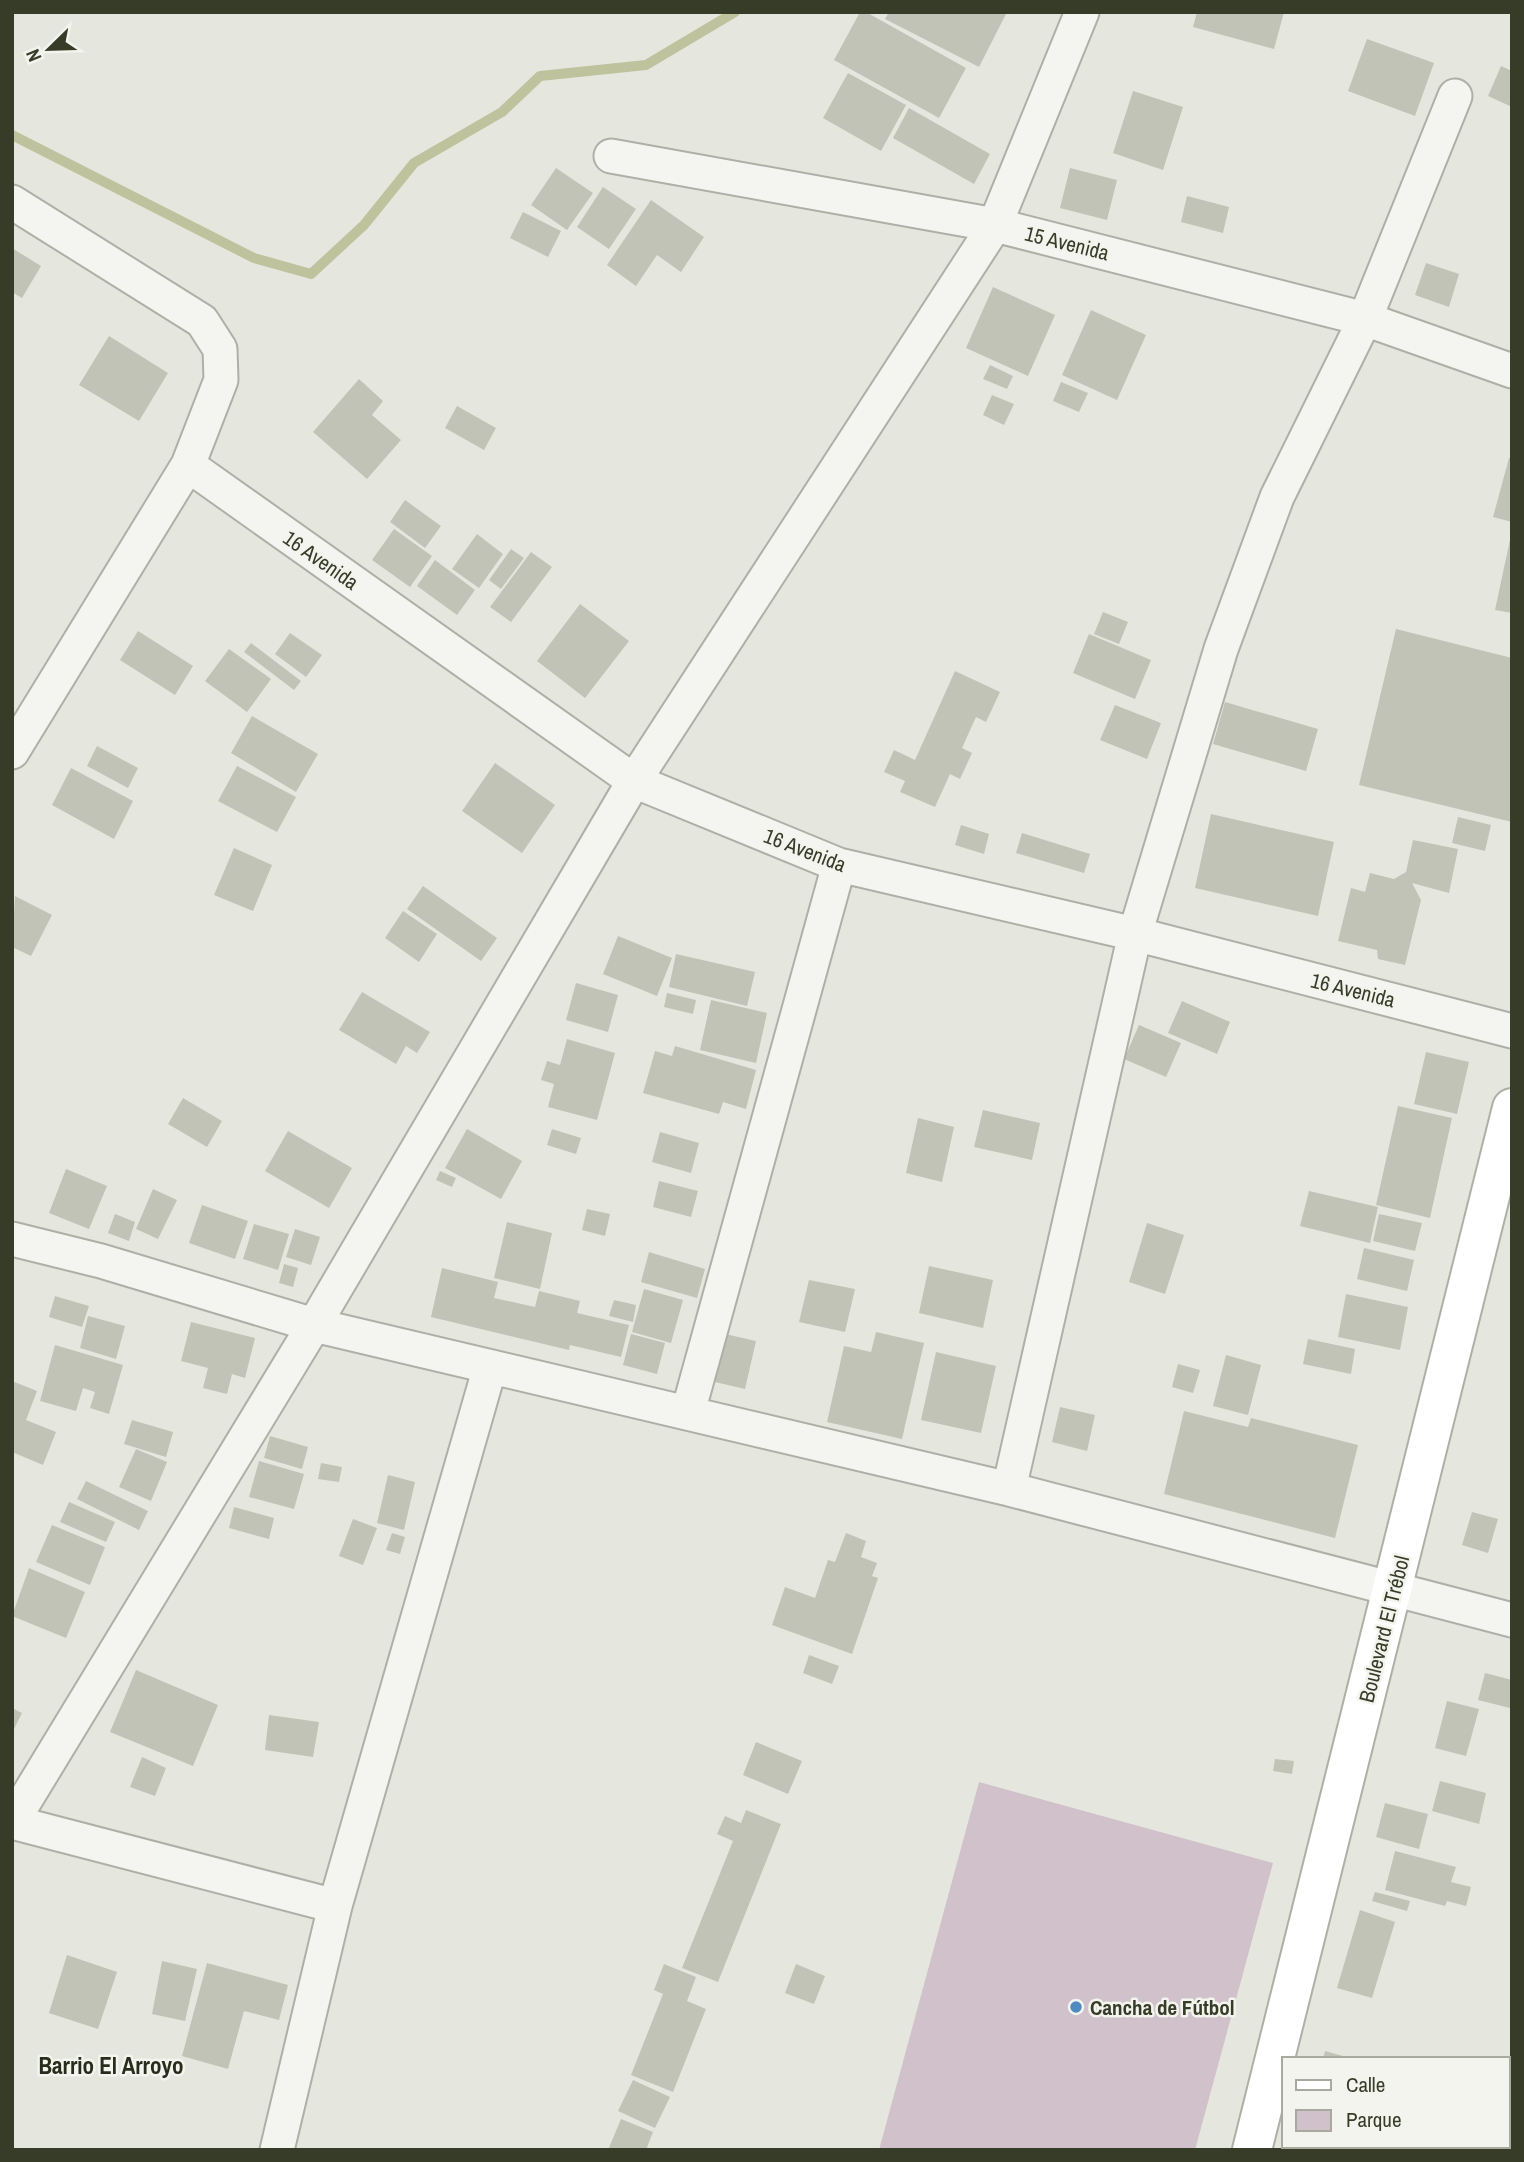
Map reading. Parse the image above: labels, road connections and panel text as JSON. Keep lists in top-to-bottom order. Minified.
{"streets":{"main road":["Boulevard El Trébol"],"street":["15 Avenida","16 Avenida"]},"districts":["Barrio El Arroyo"],"places":["Cancha de Fútbol"],"legend":["Calle","Parque"],"north":"bottom left"}
